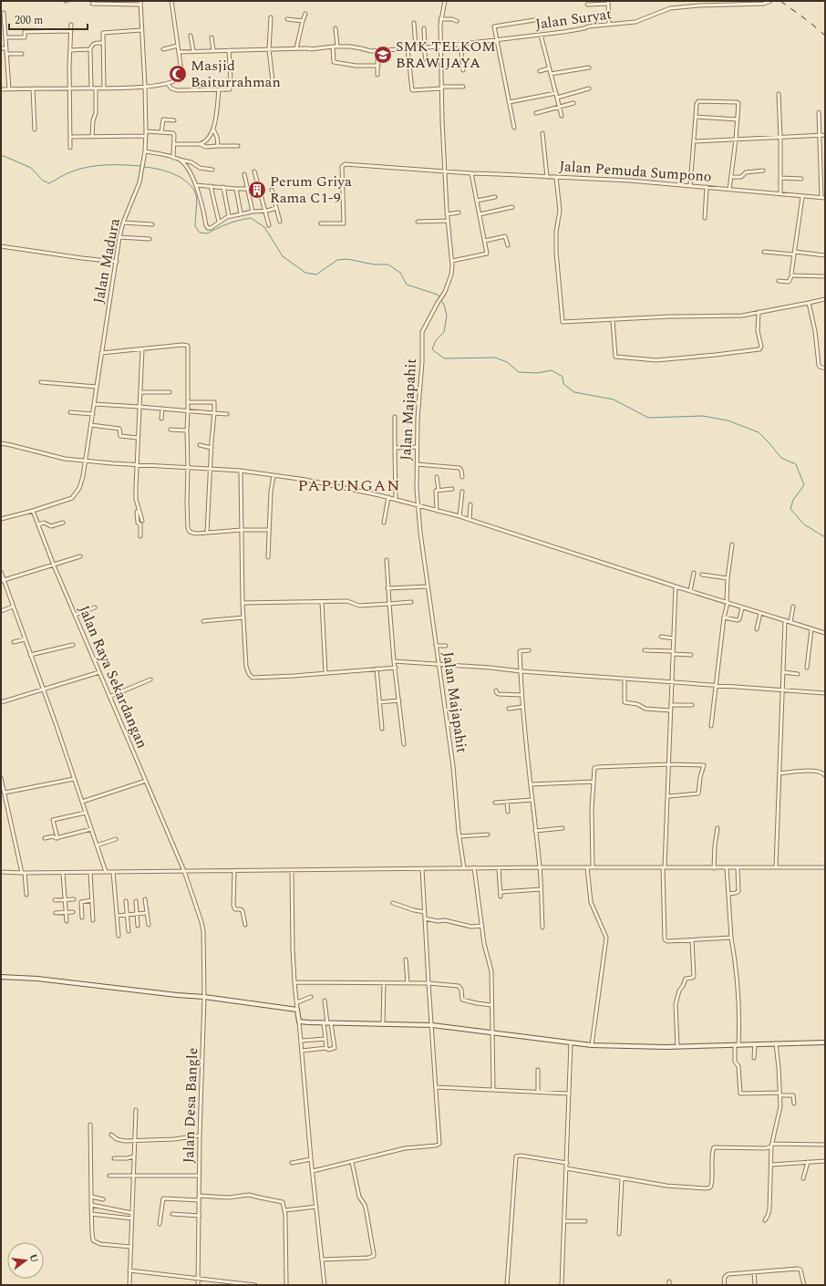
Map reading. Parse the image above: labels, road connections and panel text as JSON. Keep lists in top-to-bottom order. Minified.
{"streets":{"street":["Jalan Suryat","Jalan Pemuda Sumpono","Jalan Madura","Jalan Majapahit","Jalan Raya Sekardangan","Jalan Desa Bangle"]},"crossings":[["Jalan Suryat","Jalan Majapahit"],["Jalan Pemuda Sumpono","Jalan Majapahit"],["Jalan Raya Sekardangan","Jalan Desa Bangle"]],"districts":["PAPUNGAN"],"places":{"school or university":["SMK TELKOM BRAWIJAYA"],"mosque":["Masjid Baiturrahman"],"building":["Perum Griya Rama C1-9"]},"scale_bar":"200 m","north":"right"}
